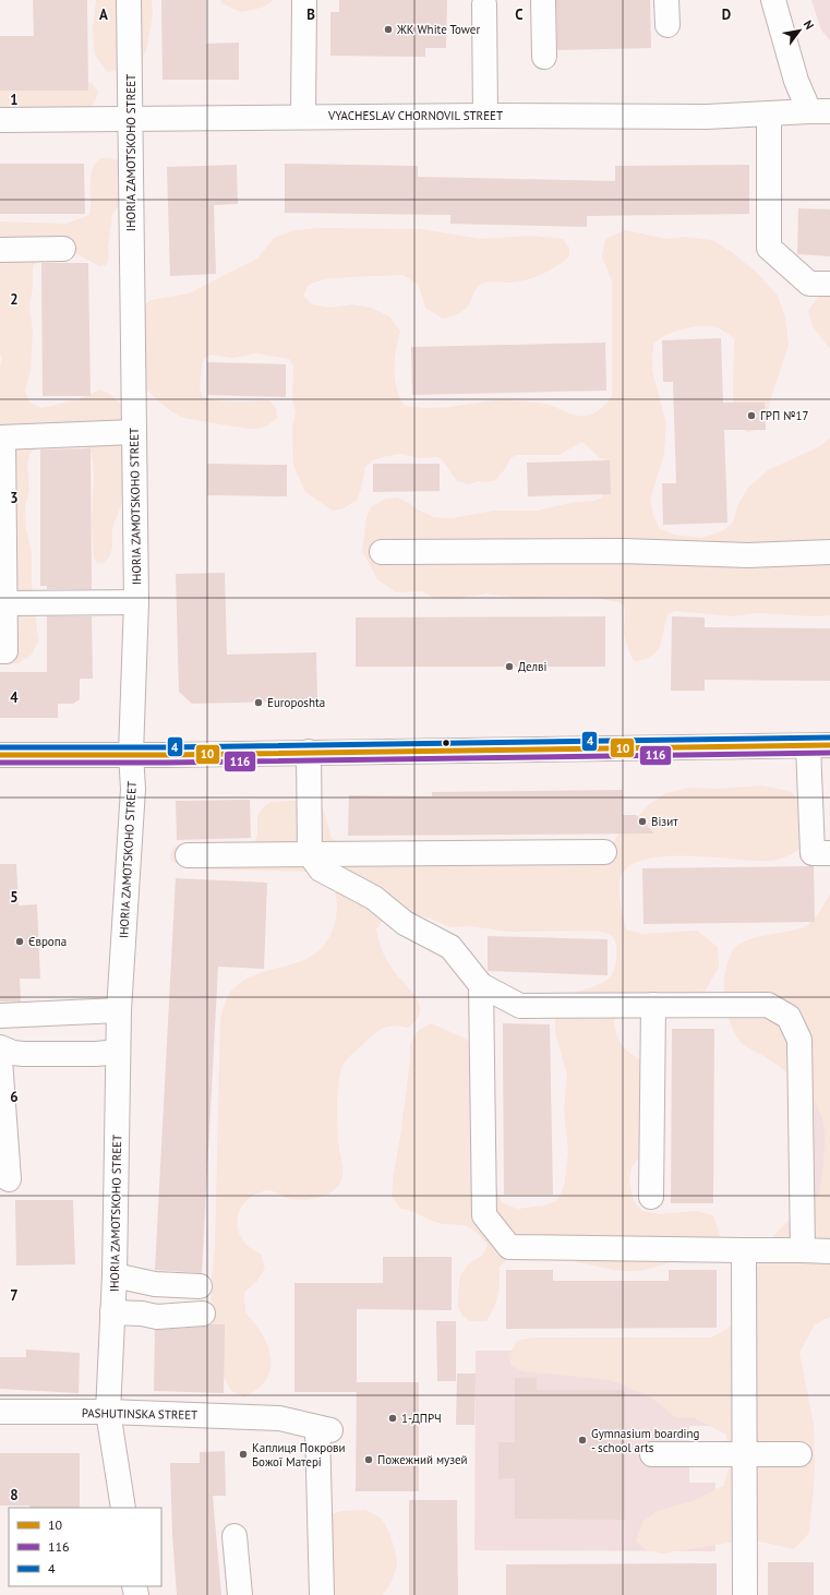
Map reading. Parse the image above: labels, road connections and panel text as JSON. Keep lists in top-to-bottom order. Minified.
{"streets":{"street":["VYACHESLAV CHORNOVIL STREET","IHORIA ZAMOTSKOHO STREET","PASHUTINSKA STREET"]},"crossings":[["VYACHESLAV CHORNOVIL STREET","IHORIA ZAMOTSKOHO STREET"],["IHORIA ZAMOTSKOHO STREET","PASHUTINSKA STREET"]],"places":["ЖК White Tower","ГРП №17","Делві","Europoshta","Візит","Європа","1-ДПРЧ","Gymnasium boarding - school arts","Каплиця Покрови Божої Матері","Пожежний музей"],"lines":["transit line 4","transit line 10","transit line 116"],"legend":["10","116","4"],"north":"top right","grid":{"columns":["A","B","C","D"],"rows":["1","2","3","4","5","6","7","8"]}}
